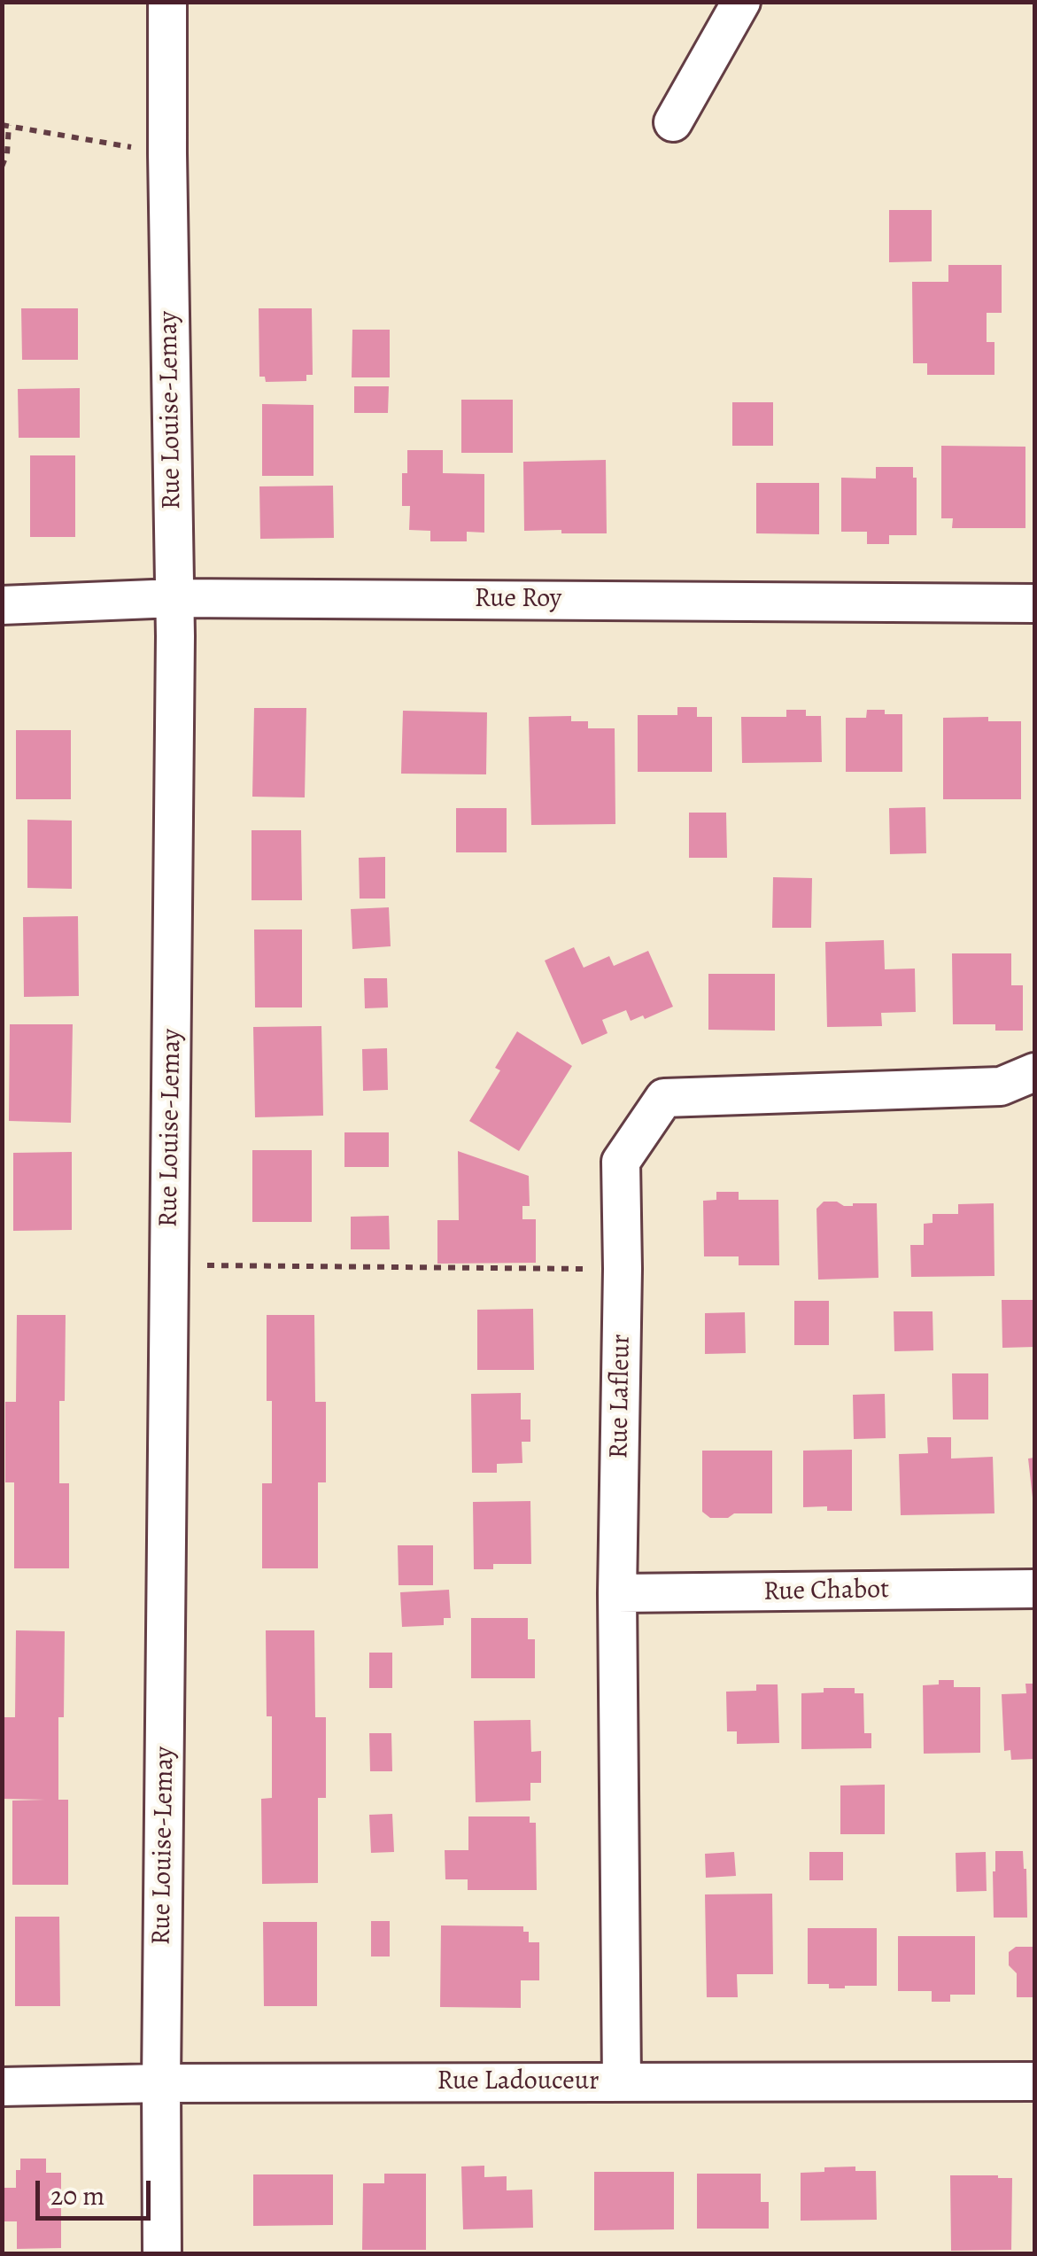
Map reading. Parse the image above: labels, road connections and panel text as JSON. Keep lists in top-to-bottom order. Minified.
{"streets":{"street":["Rue Louise-Lemay","Rue Roy","Rue Lafleur","Rue Chabot","Rue Ladouceur"]},"crossings":[["Rue Louise-Lemay","Rue Roy"],["Rue Louise-Lemay","Rue Ladouceur"],["Rue Lafleur","Rue Chabot"],["Rue Lafleur","Rue Ladouceur"]],"scale_bar":"20 m"}
